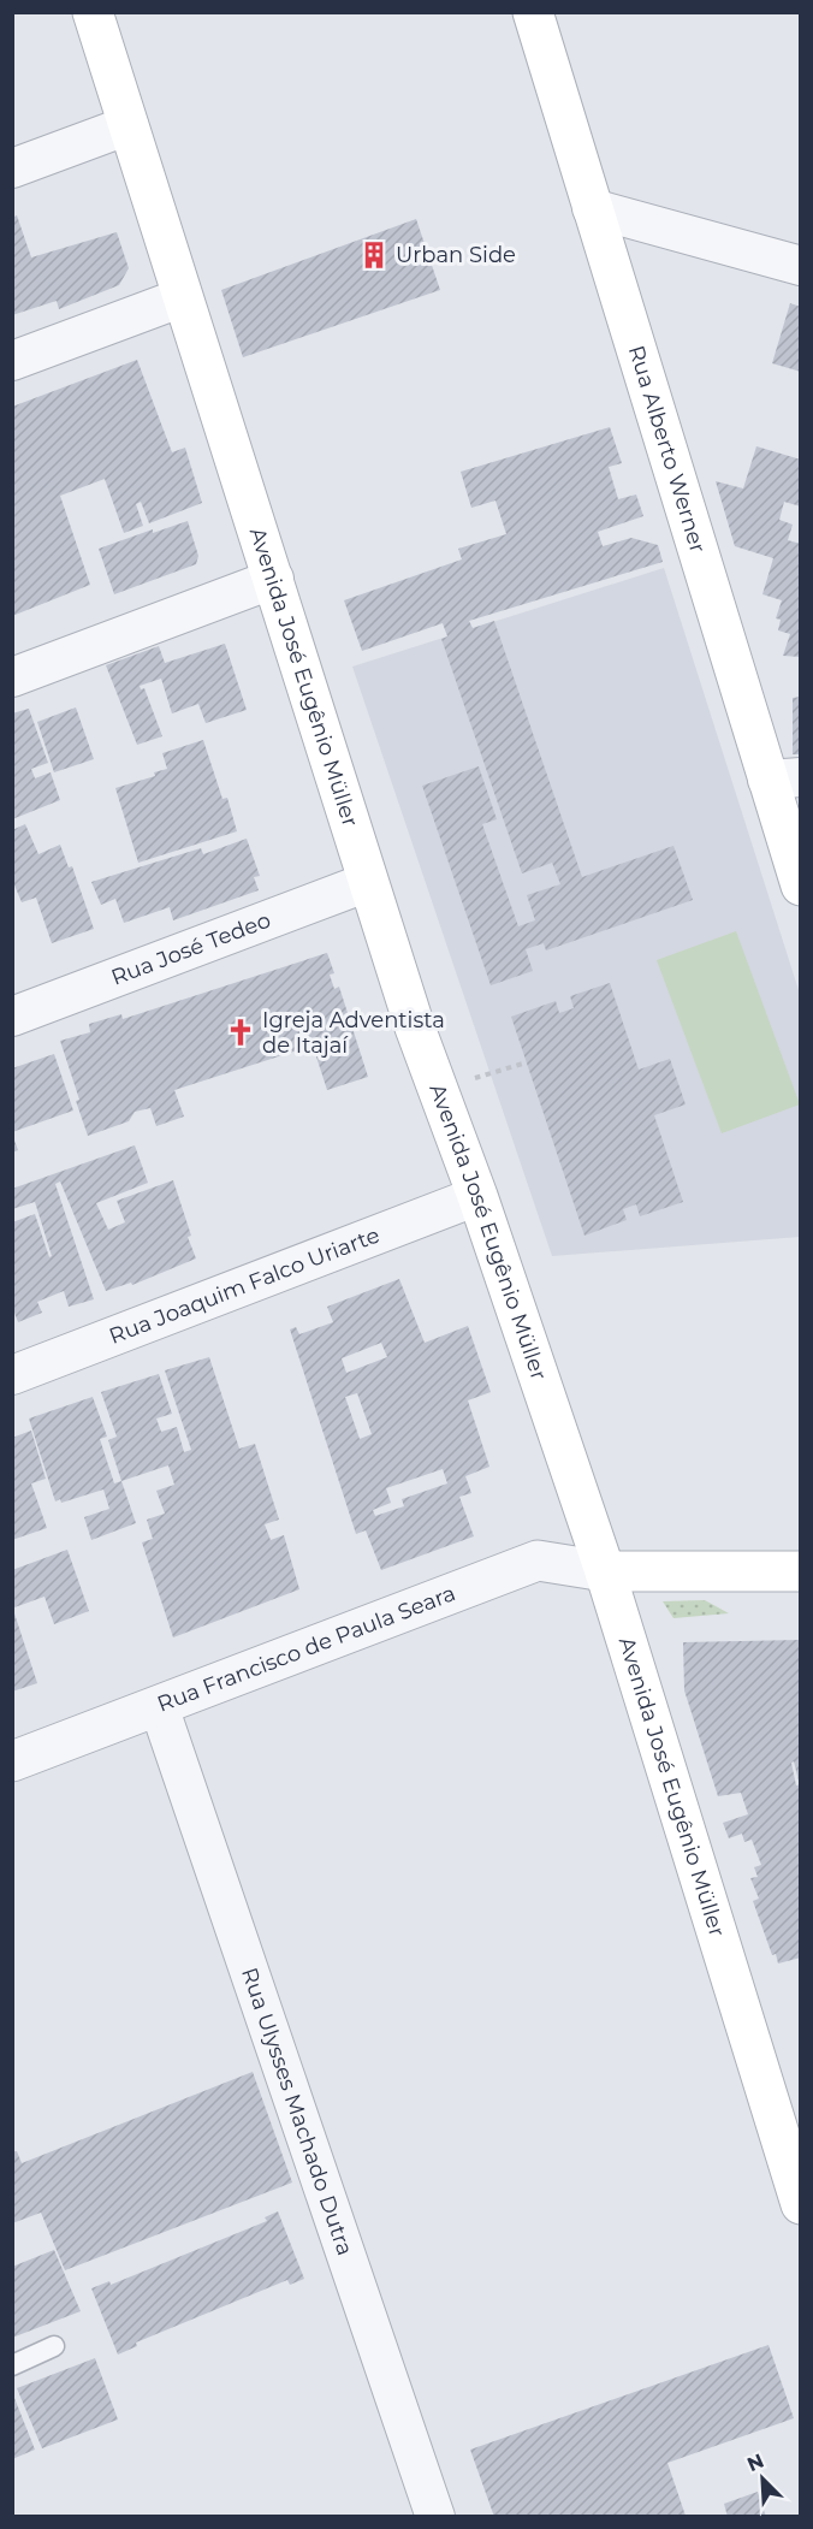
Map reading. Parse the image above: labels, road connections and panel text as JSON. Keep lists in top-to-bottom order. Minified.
{"streets":{"main road":["Rua Alberto Werner","Avenida José Eugênio Müller"],"street":["Rua José Tedeo","Rua Joaquim Falco Uriarte","Rua Francisco de Paula Seara","Rua Ulysses Machado Dutra"]},"crossings":[["Avenida José Eugênio Müller","Rua José Tedeo"],["Avenida José Eugênio Müller","Rua Joaquim Falco Uriarte"],["Avenida José Eugênio Müller","Rua Francisco de Paula Seara"],["Rua Francisco de Paula Seara","Rua Ulysses Machado Dutra"]],"places":{"building":["Urban Side"],"church":["Igreja Adventista de Itajaí"]},"north":"top left"}
